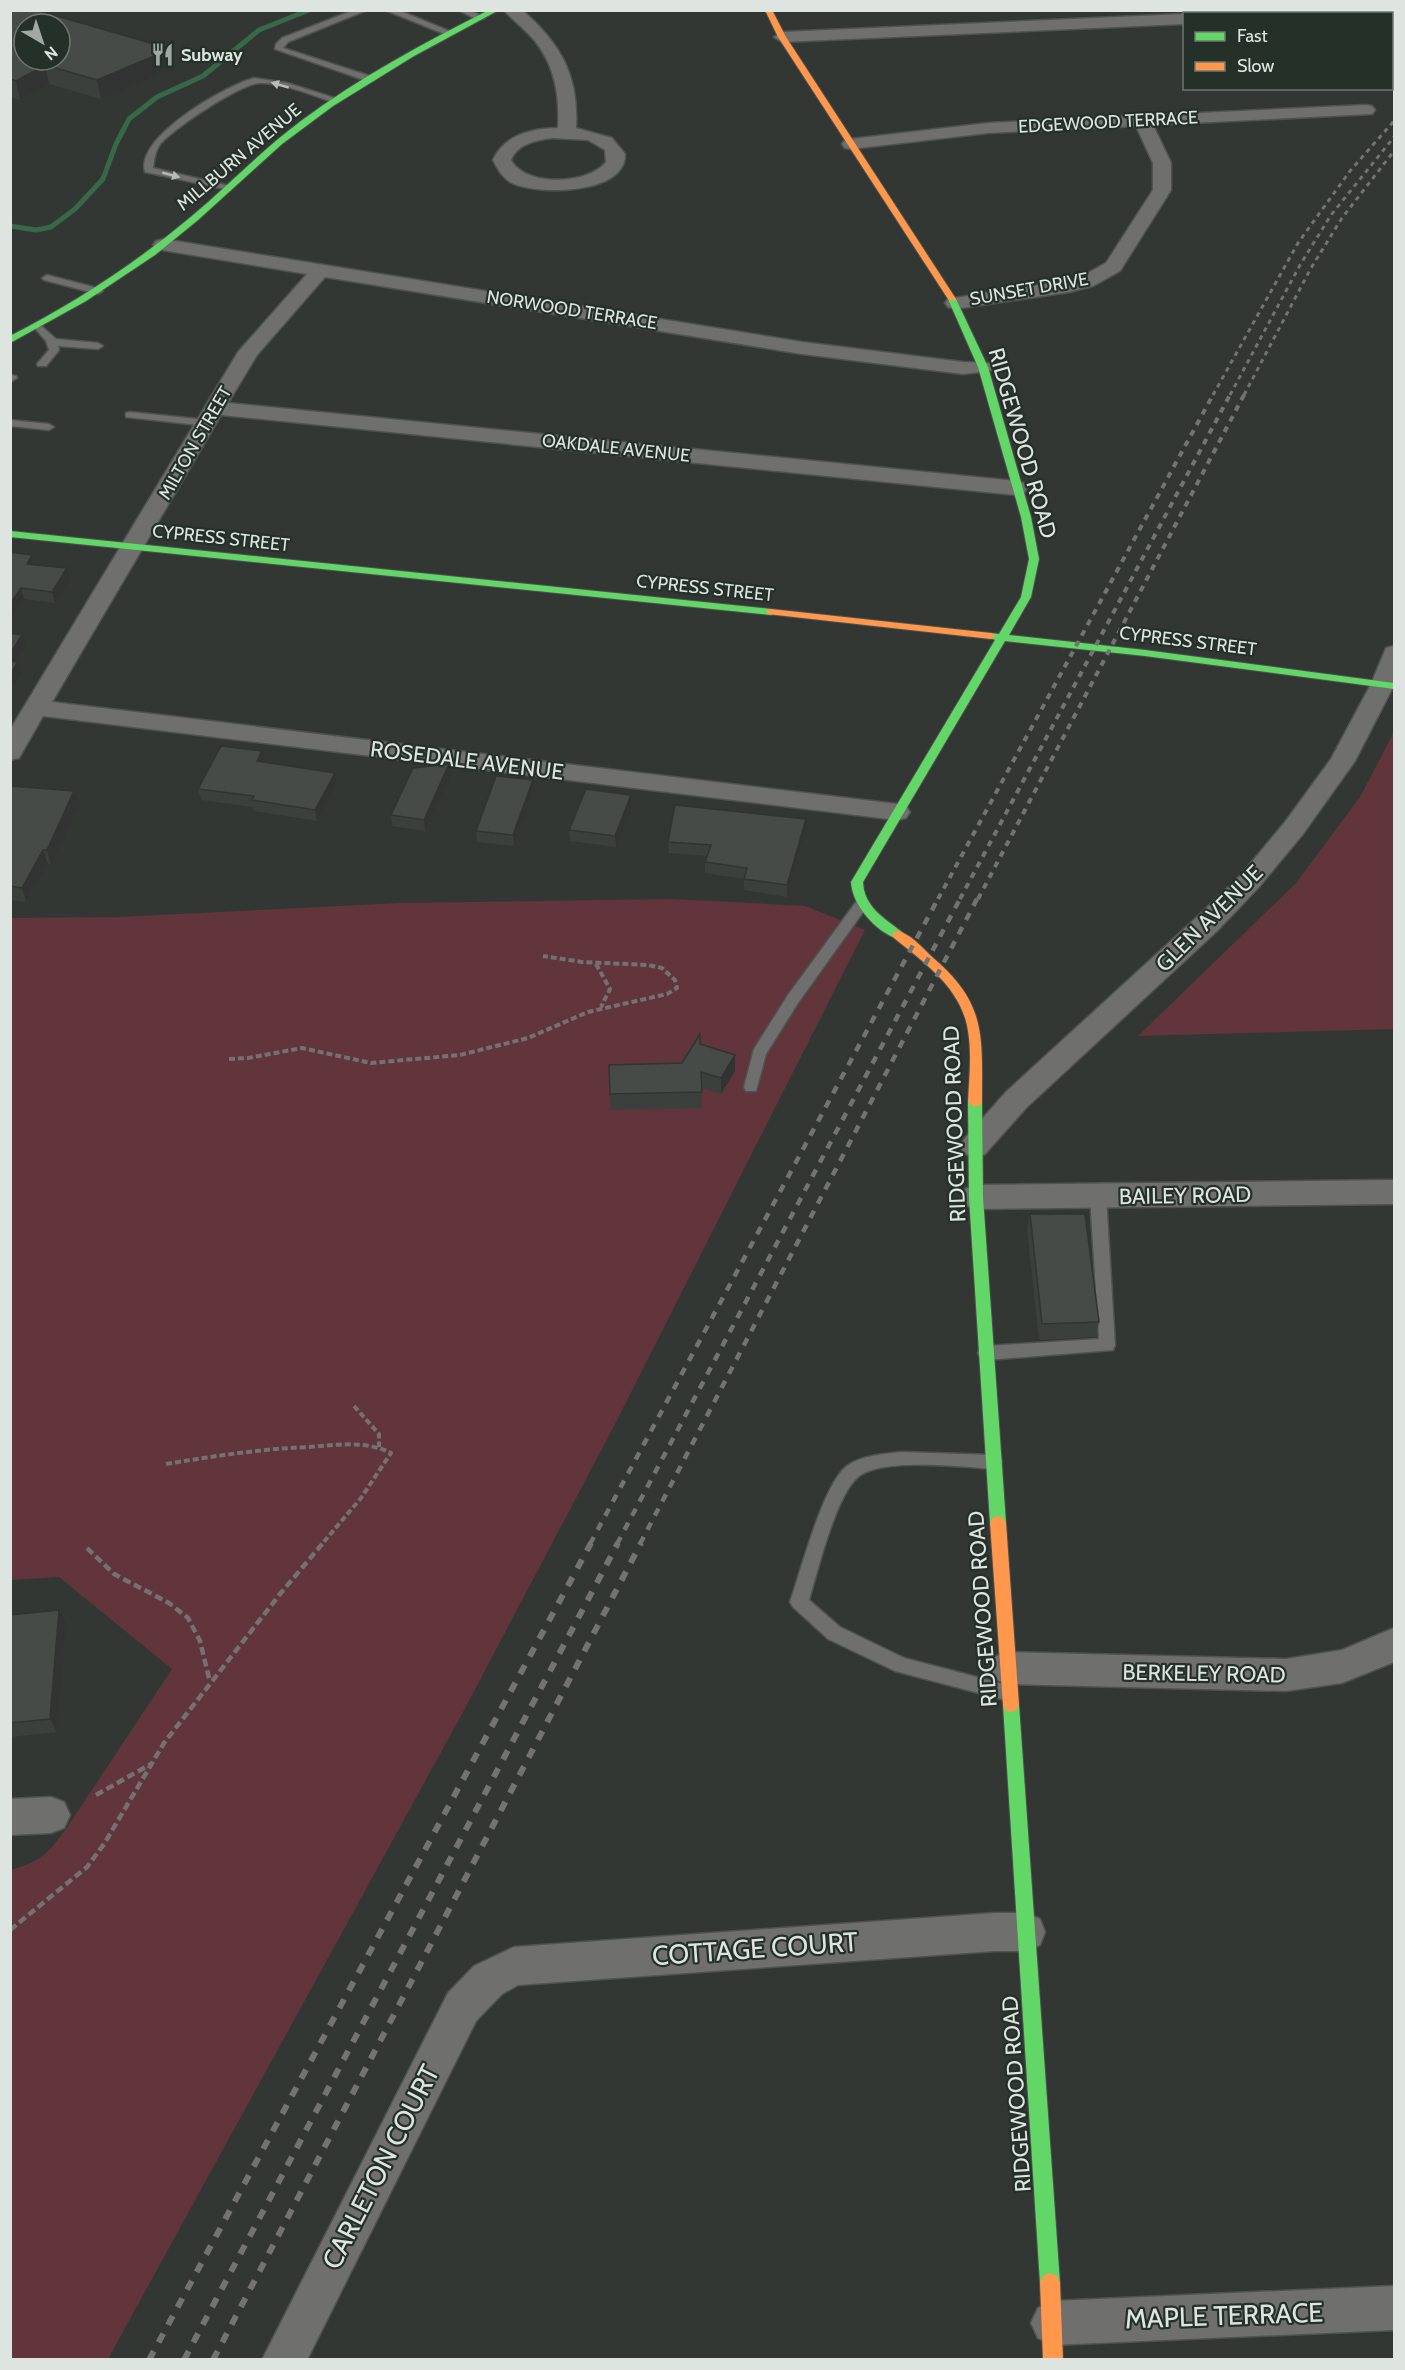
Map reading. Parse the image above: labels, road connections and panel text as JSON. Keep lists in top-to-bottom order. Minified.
{"streets":{"street":["EDGEWOOD TERRACE","MILLBURN AVENUE","SUNSET DRIVE","NORWOOD TERRACE","MILTON STREET","RIDGEWOOD ROAD","OAKDALE AVENUE","CYPRESS STREET","ROSEDALE AVENUE","GLEN AVENUE","BAILEY ROAD","BERKELEY ROAD","COTTAGE COURT","CARLETON COURT","MAPLE TERRACE"]},"crossings":[["EDGEWOOD TERRACE","SUNSET DRIVE"],["EDGEWOOD TERRACE","RIDGEWOOD ROAD"],["MILLBURN AVENUE","NORWOOD TERRACE"],["SUNSET DRIVE","RIDGEWOOD ROAD"],["NORWOOD TERRACE","MILTON STREET"],["NORWOOD TERRACE","RIDGEWOOD ROAD"],["MILTON STREET","OAKDALE AVENUE"],["MILTON STREET","CYPRESS STREET"],["MILTON STREET","ROSEDALE AVENUE"],["RIDGEWOOD ROAD","OAKDALE AVENUE"],["RIDGEWOOD ROAD","CYPRESS STREET"],["RIDGEWOOD ROAD","ROSEDALE AVENUE"],["RIDGEWOOD ROAD","GLEN AVENUE"],["RIDGEWOOD ROAD","BAILEY ROAD"],["RIDGEWOOD ROAD","BERKELEY ROAD"],["RIDGEWOOD ROAD","COTTAGE COURT"],["RIDGEWOOD ROAD","MAPLE TERRACE"],["CYPRESS STREET","GLEN AVENUE"],["COTTAGE COURT","CARLETON COURT"]],"places":{"restaurant":["Subway"]},"legend":["Fast","Slow"],"north":"bottom right"}
